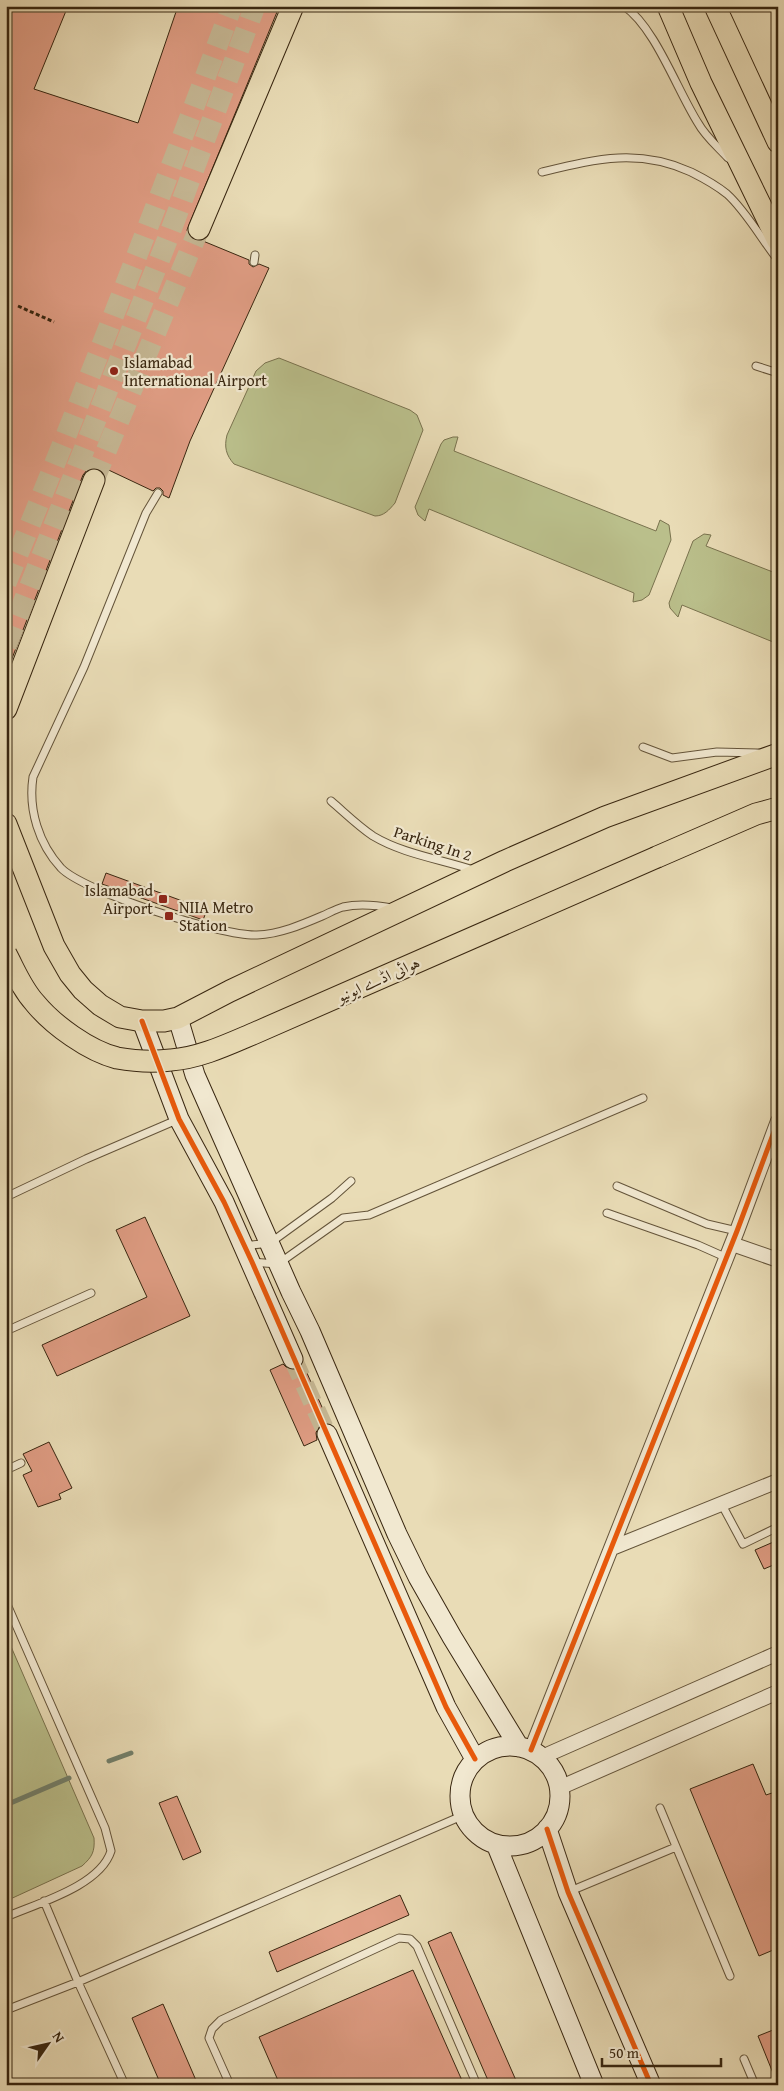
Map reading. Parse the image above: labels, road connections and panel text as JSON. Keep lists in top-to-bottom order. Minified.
{"streets":{"main road":["ہوائی اڈے ایونیو"],"lane":["Parking In 2"]},"places":{"other":["Islamabad International Airport"],"transit":["Islamabad Airport","NIIA Metro Station"]},"scale_bar":"50 m","north":"top right"}
